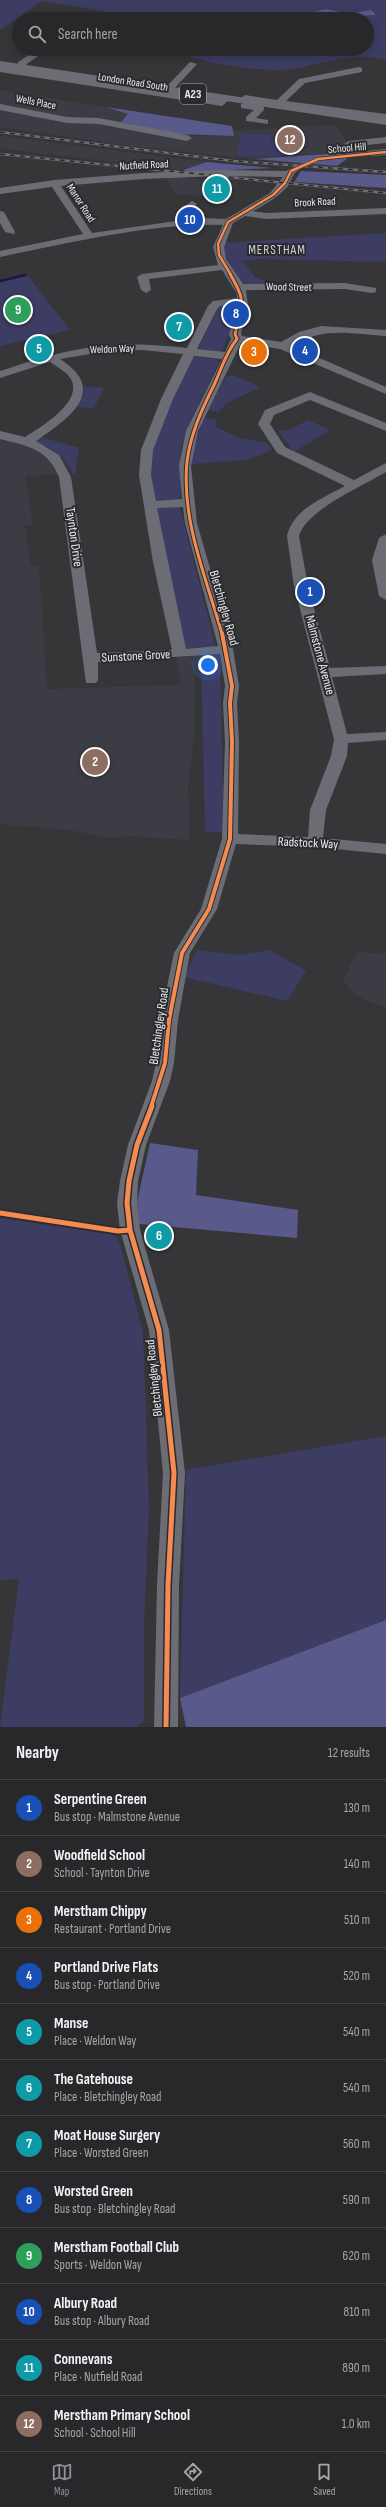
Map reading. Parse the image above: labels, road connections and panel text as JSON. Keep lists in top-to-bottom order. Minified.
{"streets":{"main road":["London Road South","A23"],"street":["Wells Place","School Hill","Nutfield Road","Brook Road","Manor Road","Wood Street","Weldon Way","Taynton Drive","Bletchingley Road","Malmstone Avenue","Sunstone Grove","Radstock Way"]},"crossings":[["School Hill","Nutfield Road"],["Nutfield Road","Manor Road"],["Weldon Way","Bletchingley Road"],["Taynton Drive","Sunstone Grove"],["Bletchingley Road","Sunstone Grove"],["Bletchingley Road","Radstock Way"],["Malmstone Avenue","Radstock Way"]],"districts":["MERSTHAM"],"page":{"search":"Search here","pins":["12","11","10","9","8","7","5","4","3","1","2","6"],"heading":["Nearby","12 results"],"list":[{"mark":"1","name":"Serpentine Green","note":"Bus stop · Malmstone Avenue","value":"130 m"},{"mark":"2","name":"Woodfield School","note":"School · Taynton Drive","value":"140 m"},{"mark":"3","name":"Merstham Chippy","note":"Restaurant · Portland Drive","value":"510 m"},{"mark":"4","name":"Portland Drive Flats","note":"Bus stop · Portland Drive","value":"520 m"},{"mark":"5","name":"Manse","note":"Place · Weldon Way","value":"540 m"},{"mark":"6","name":"The Gatehouse","note":"Place · Bletchingley Road","value":"540 m"},{"mark":"7","name":"Moat House Surgery","note":"Place · Worsted Green","value":"560 m"},{"mark":"8","name":"Worsted Green","note":"Bus stop · Bletchingley Road","value":"590 m"},{"mark":"9","name":"Merstham Football Club","note":"Sports · Weldon Way","value":"620 m"},{"mark":"10","name":"Albury Road","note":"Bus stop · Albury Road","value":"810 m"},{"mark":"11","name":"Connevans","note":"Place · Nutfield Road","value":"890 m"},{"mark":"12","name":"Merstham Primary School","note":"School · School Hill","value":"1.0 km"}],"nav":["Map","Directions","Saved"]}}
